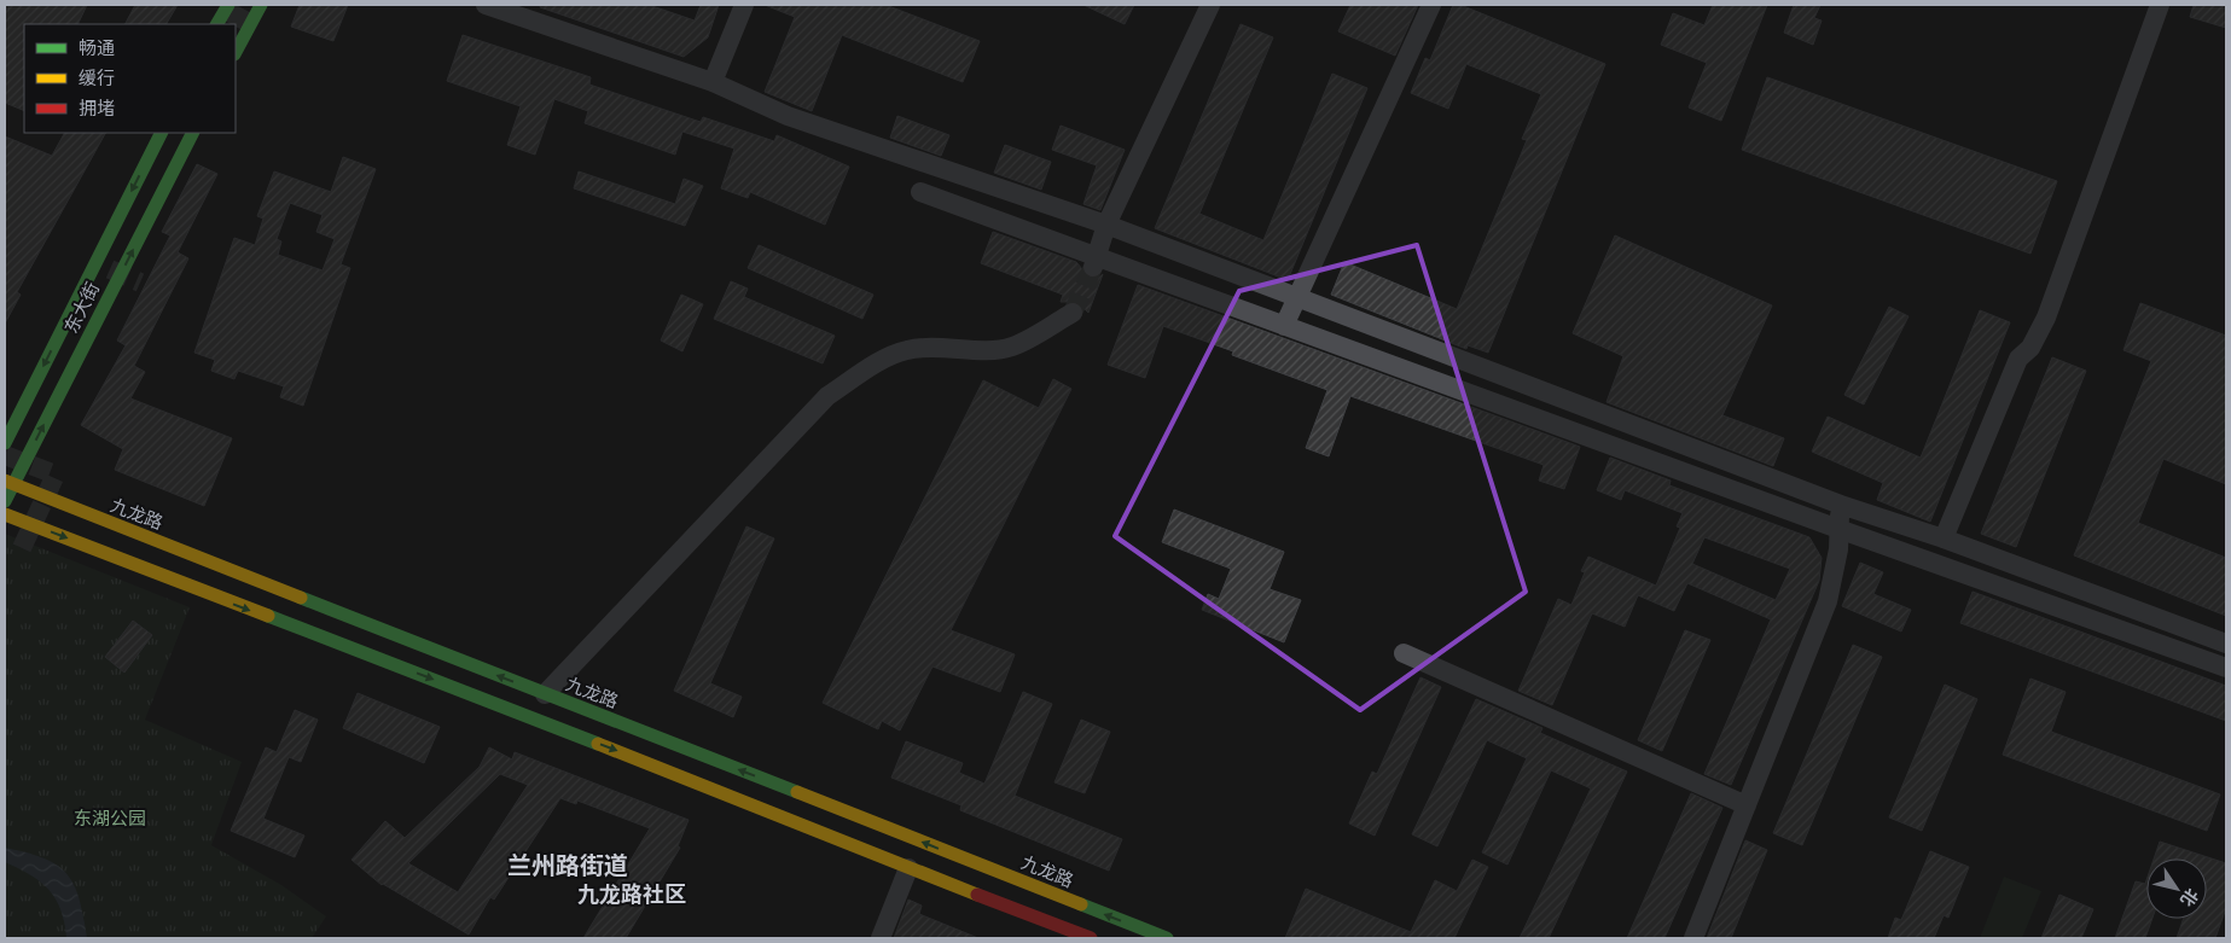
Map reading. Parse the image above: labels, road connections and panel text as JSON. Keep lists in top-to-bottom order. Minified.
{"streets":{"main road":["东大街","九龙路"]},"crossings":[["东大街","九龙路"]],"districts":["兰州路街道","九龙路社区"],"parks":["东湖公园"],"legend":["畅通","缓行","拥堵"],"north":"bottom right"}
